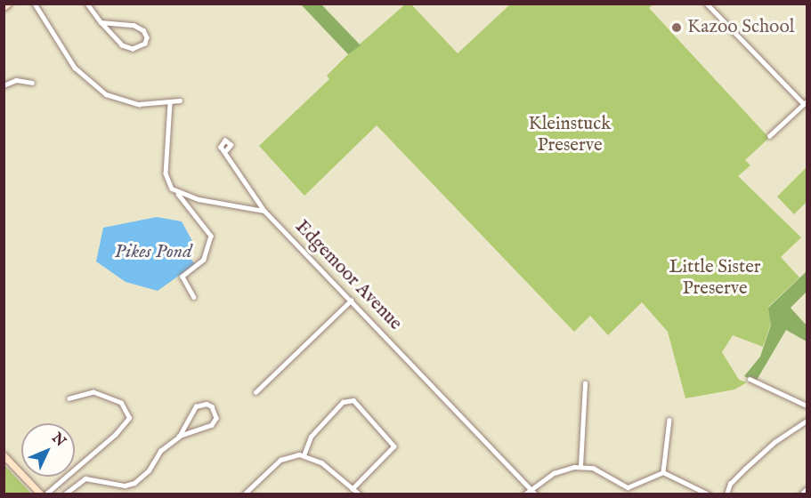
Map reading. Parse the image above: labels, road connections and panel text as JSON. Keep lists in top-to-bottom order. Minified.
{"streets":{"street":["Edgemoor Avenue"]},"water":["Pikes Pond"],"parks":["Kleinstuck Preserve","Little Sister Preserve"],"places":["Kazoo School"],"north":"top right"}
